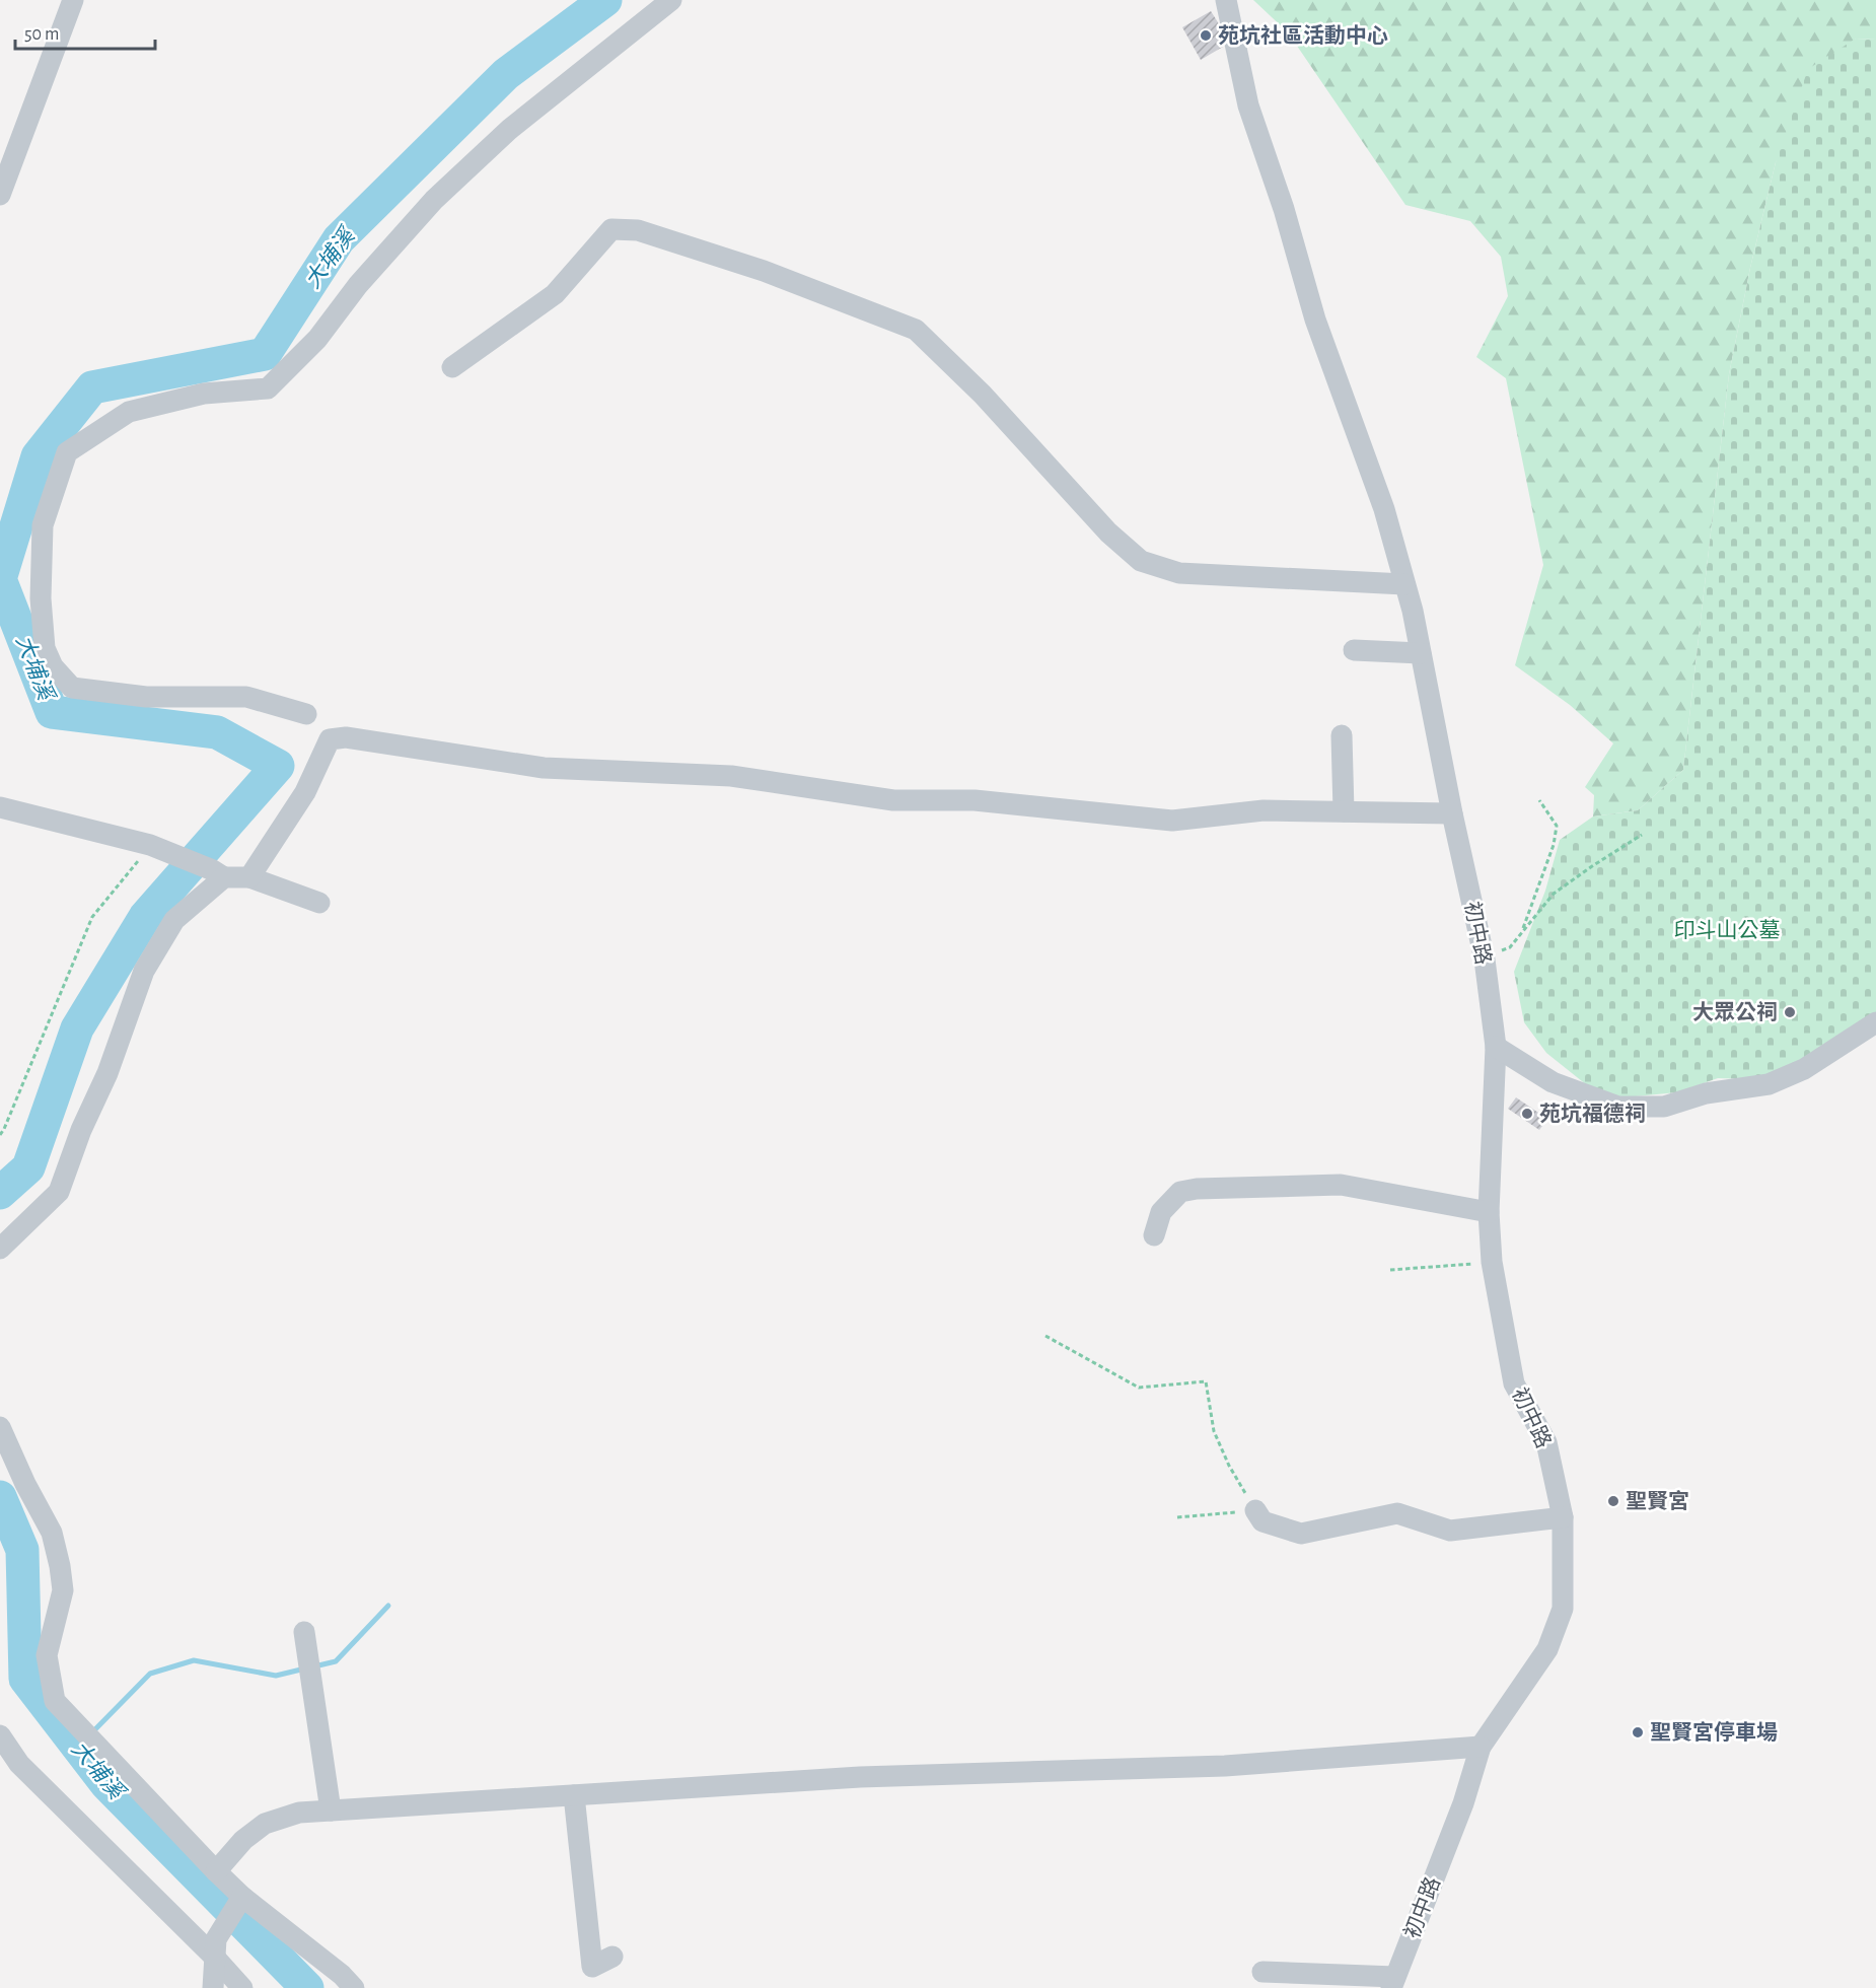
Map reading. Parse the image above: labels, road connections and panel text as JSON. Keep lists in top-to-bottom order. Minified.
{"streets":{"street":["初中路"]},"water":["大埔溪"],"parks":["印斗山公墓"],"places":["苑坑社區活動中心","大眾公祠","苑坑福德祠","聖賢宮","聖賢宮停車場"],"scale_bar":"50 m"}
